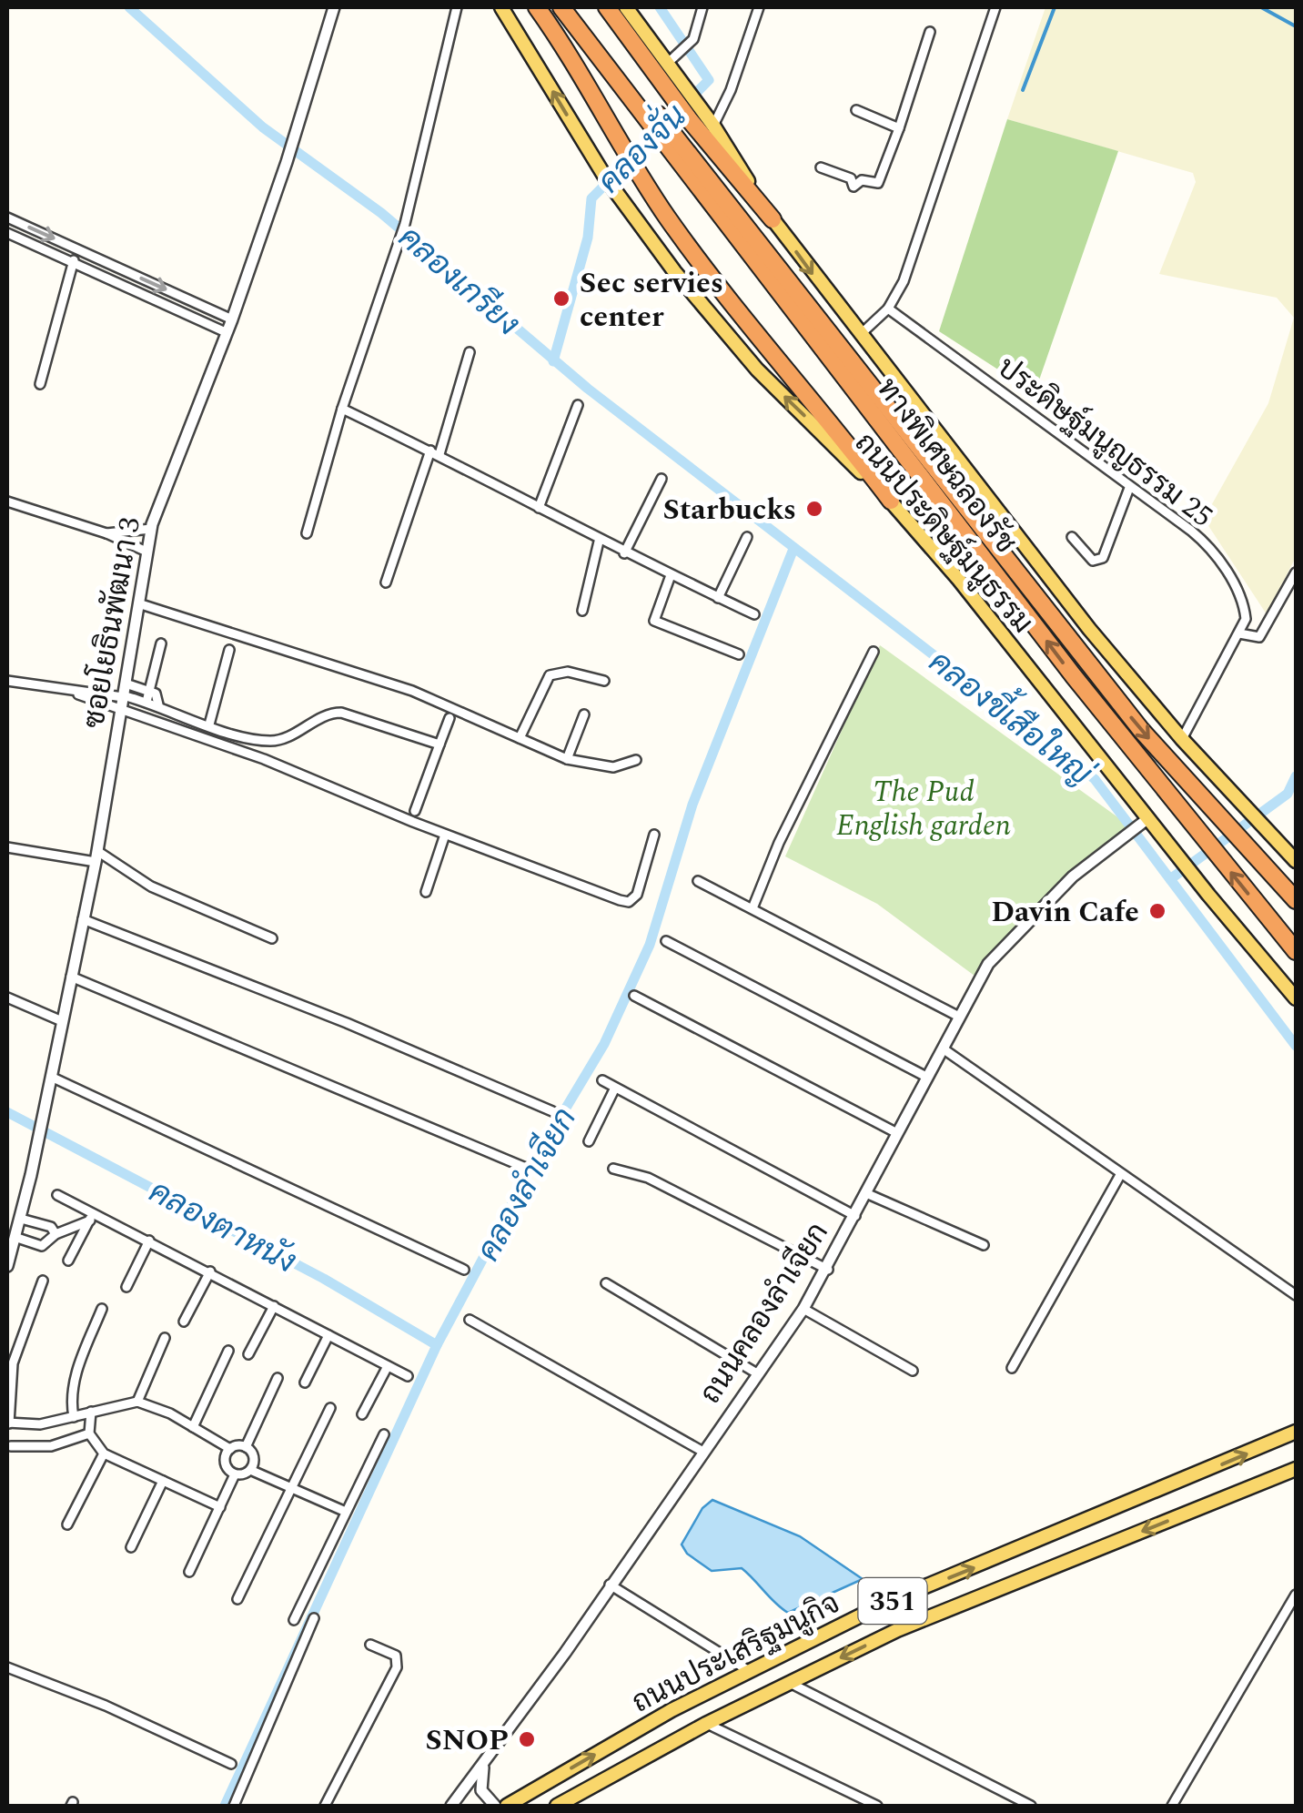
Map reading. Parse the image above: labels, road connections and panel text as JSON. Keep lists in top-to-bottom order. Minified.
{"streets":{"highway":["ทางพิเศษฉลองรัช"],"main road":["ถนนประดิษฐ์มนูธรรม","351","ถนนประเสริฐมนูกิจ"],"street":["ประดิษฐ์มนูญธรรม 25","ซอยโยธินพัฒนา 3","ถนนคลองลำเจียก"]},"crossings":[["ถนนประดิษฐ์มนูธรรม","ถนนคลองลำเจียก"]],"water":["คลองจั่น","คลองเกรียง","คลองขี้เสือใหญ่","คลองลำเจียก","คลองตาหนัง"],"parks":["The Pud English garden"],"places":["Sec servies center","Starbucks","Davin Cafe","SNOP"]}
